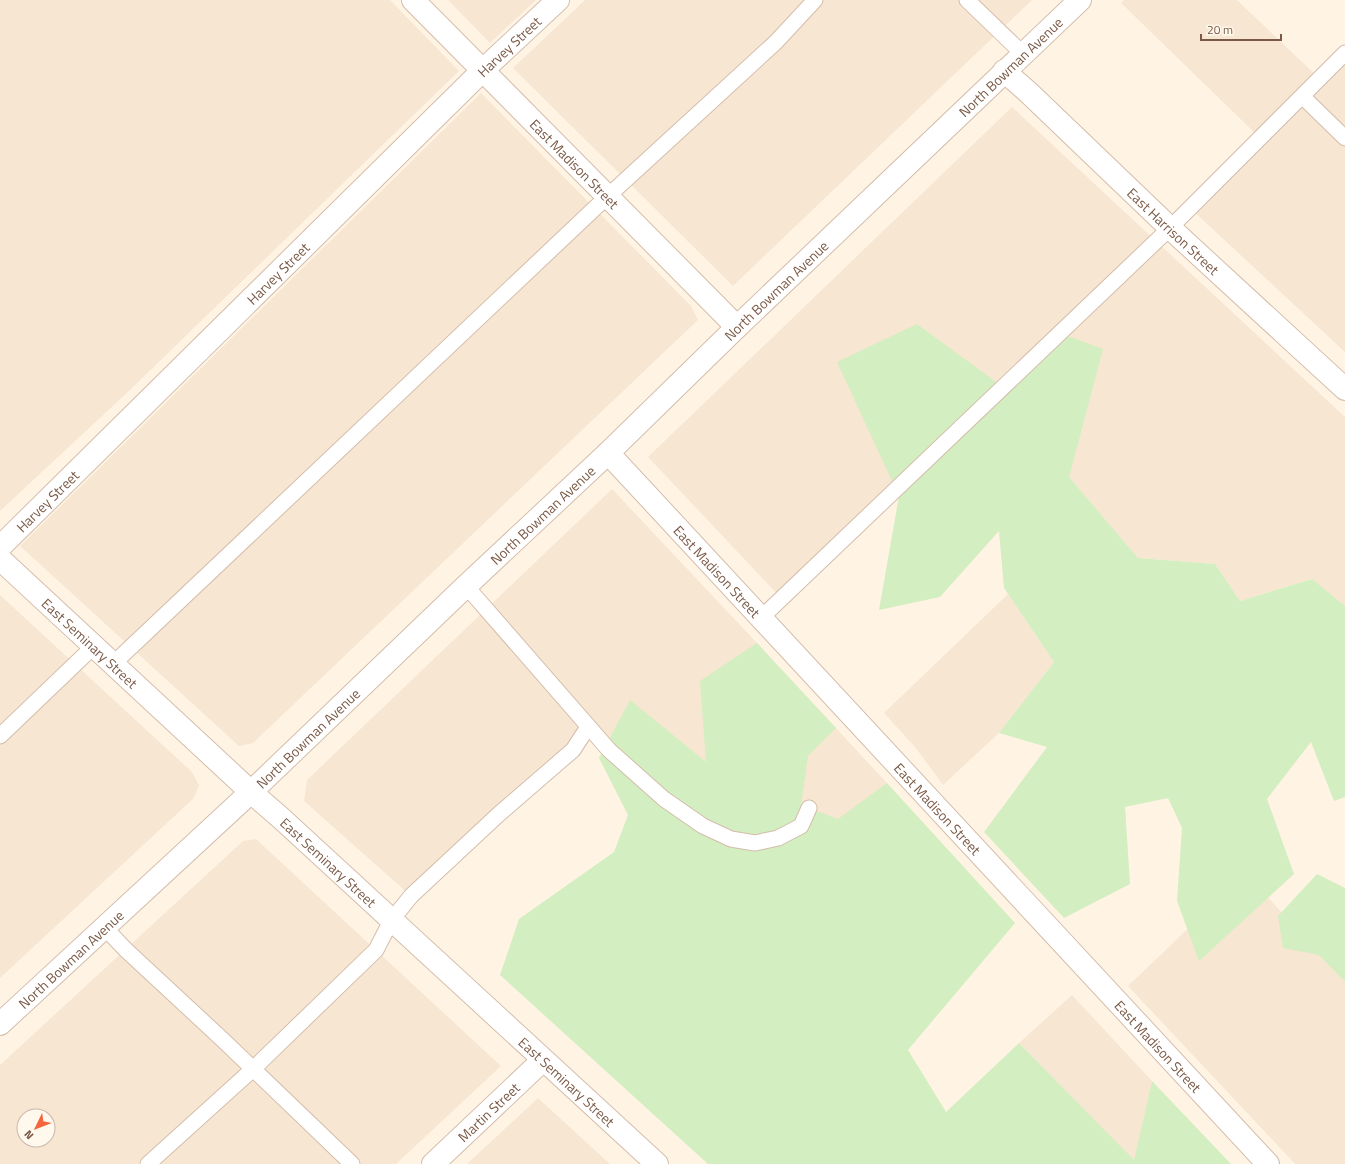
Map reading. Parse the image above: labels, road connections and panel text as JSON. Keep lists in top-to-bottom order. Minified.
{"streets":{"street":["Harvey Street","North Bowman Avenue","East Madison Street","East Harrison Street","East Seminary Street","Martin Street"]},"crossings":[["Harvey Street","East Madison Street"],["North Bowman Avenue","East Madison Street"],["North Bowman Avenue","East Harrison Street"],["North Bowman Avenue","East Seminary Street"],["East Seminary Street","Martin Street"]],"scale_bar":"20 m","north":"bottom left"}
